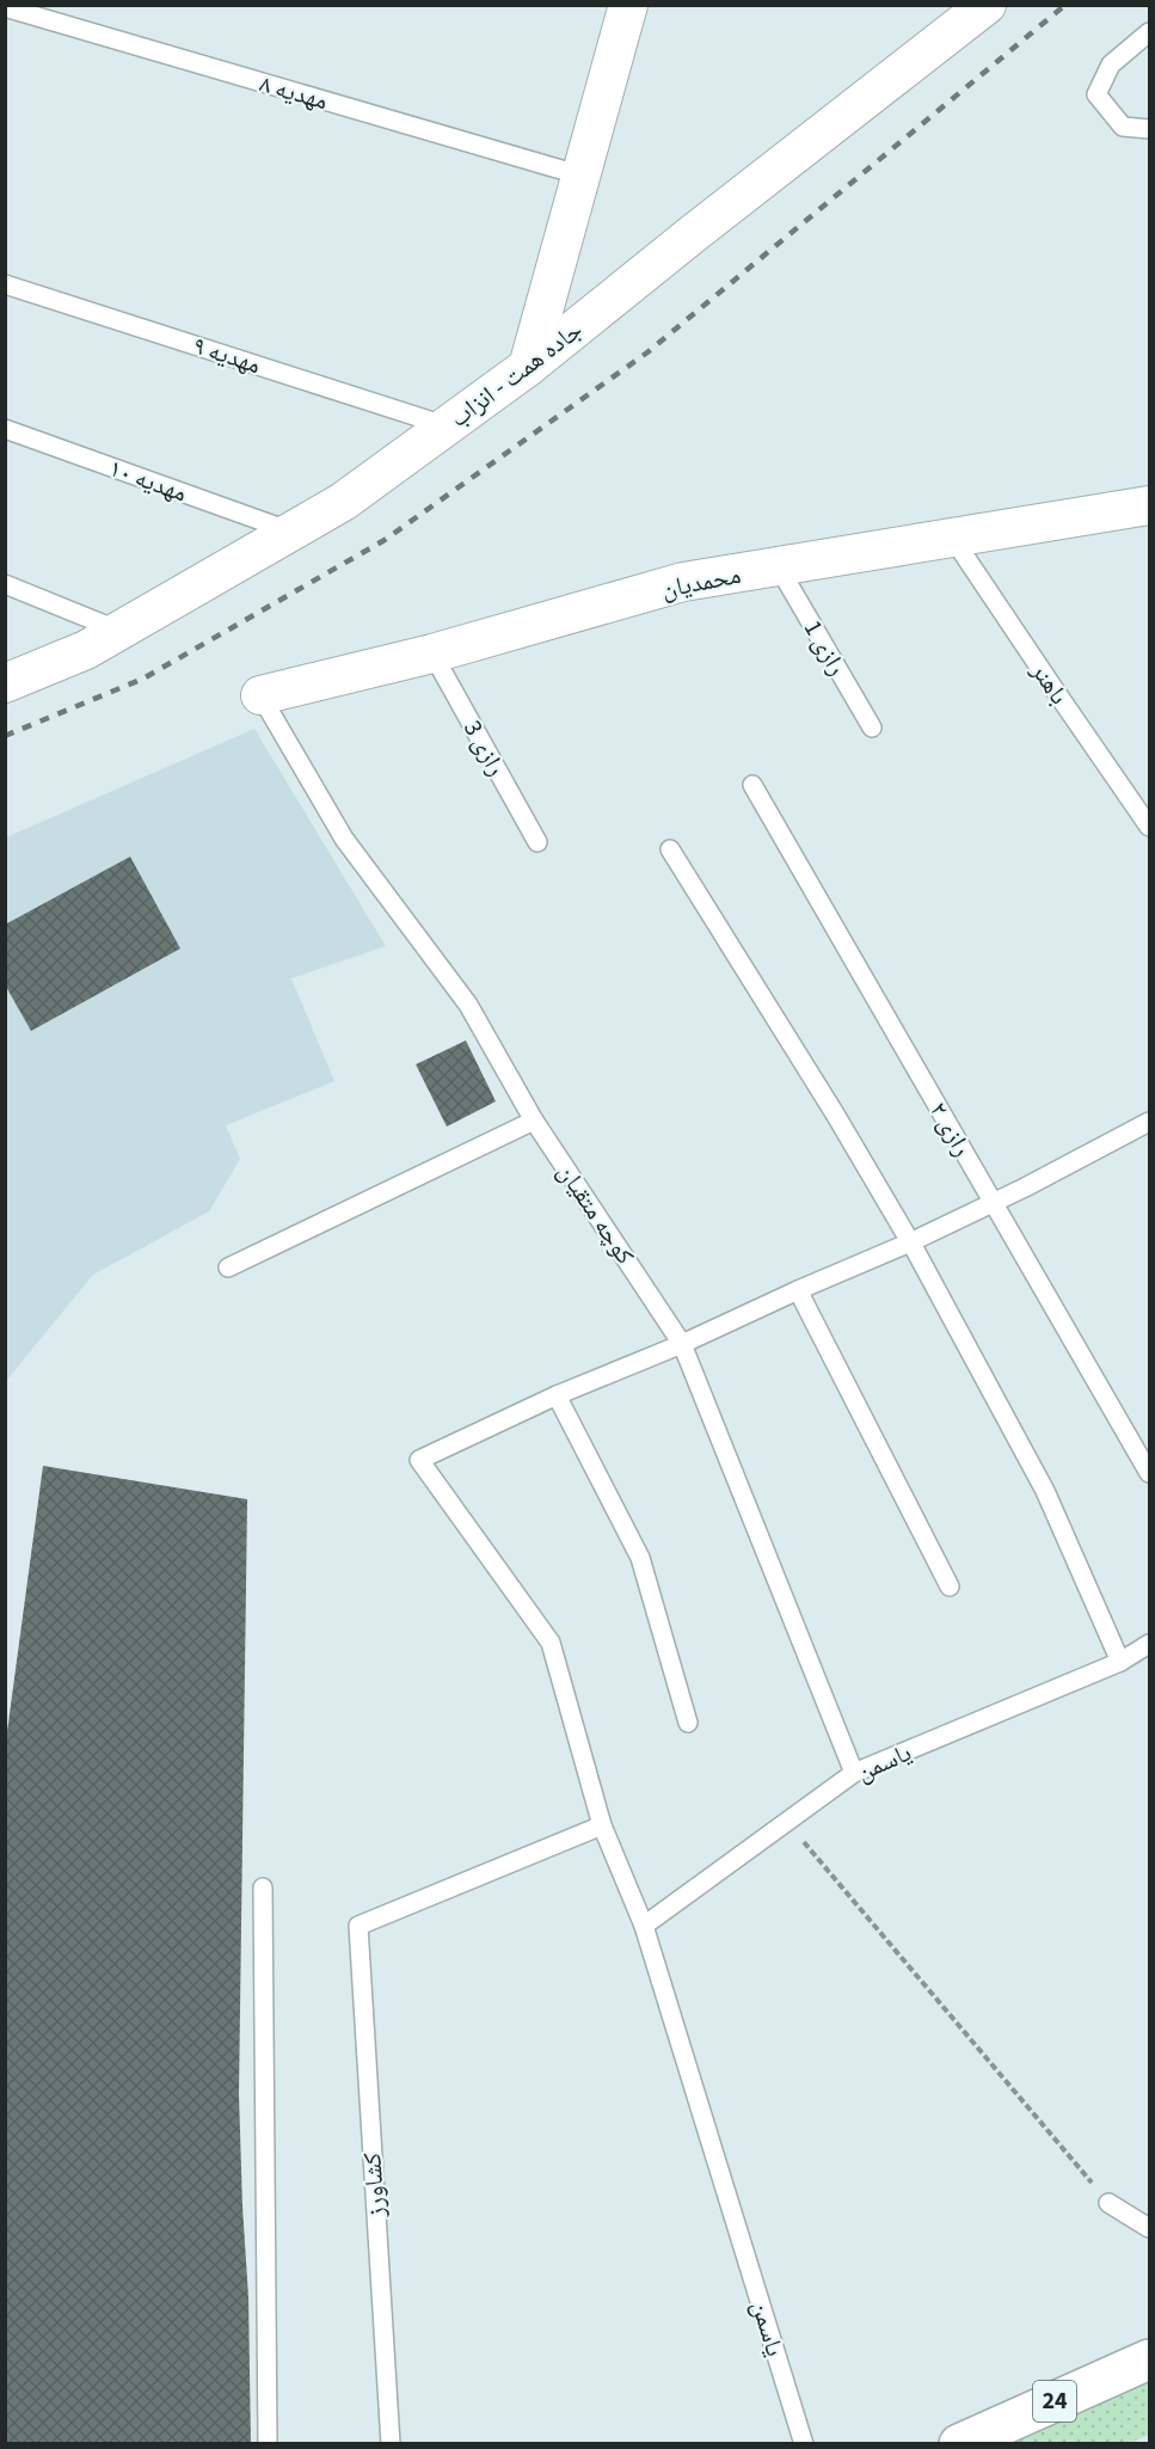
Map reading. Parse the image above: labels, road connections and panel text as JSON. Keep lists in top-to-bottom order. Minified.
{"streets":{"main road":["24"],"street":["جاده همت - انزاب","محمدیان"],"lane":["مهدیه ۸","مهدیه ۹","مهدیه ۱۰","رازی 1","باهنر","رازی 3","رازی ۲","کوچه متقیان","یاسمن","کشاورز"]},"crossings":[["مهدیه ۹","جاده همت - انزاب"],["جاده همت - انزاب","مهدیه ۱۰"],["محمدیان","رازی 1"],["محمدیان","باهنر"],["محمدیان","رازی 3"],["محمدیان","کوچه متقیان"],["کوچه متقیان","یاسمن"],["یاسمن","کشاورز"]]}
